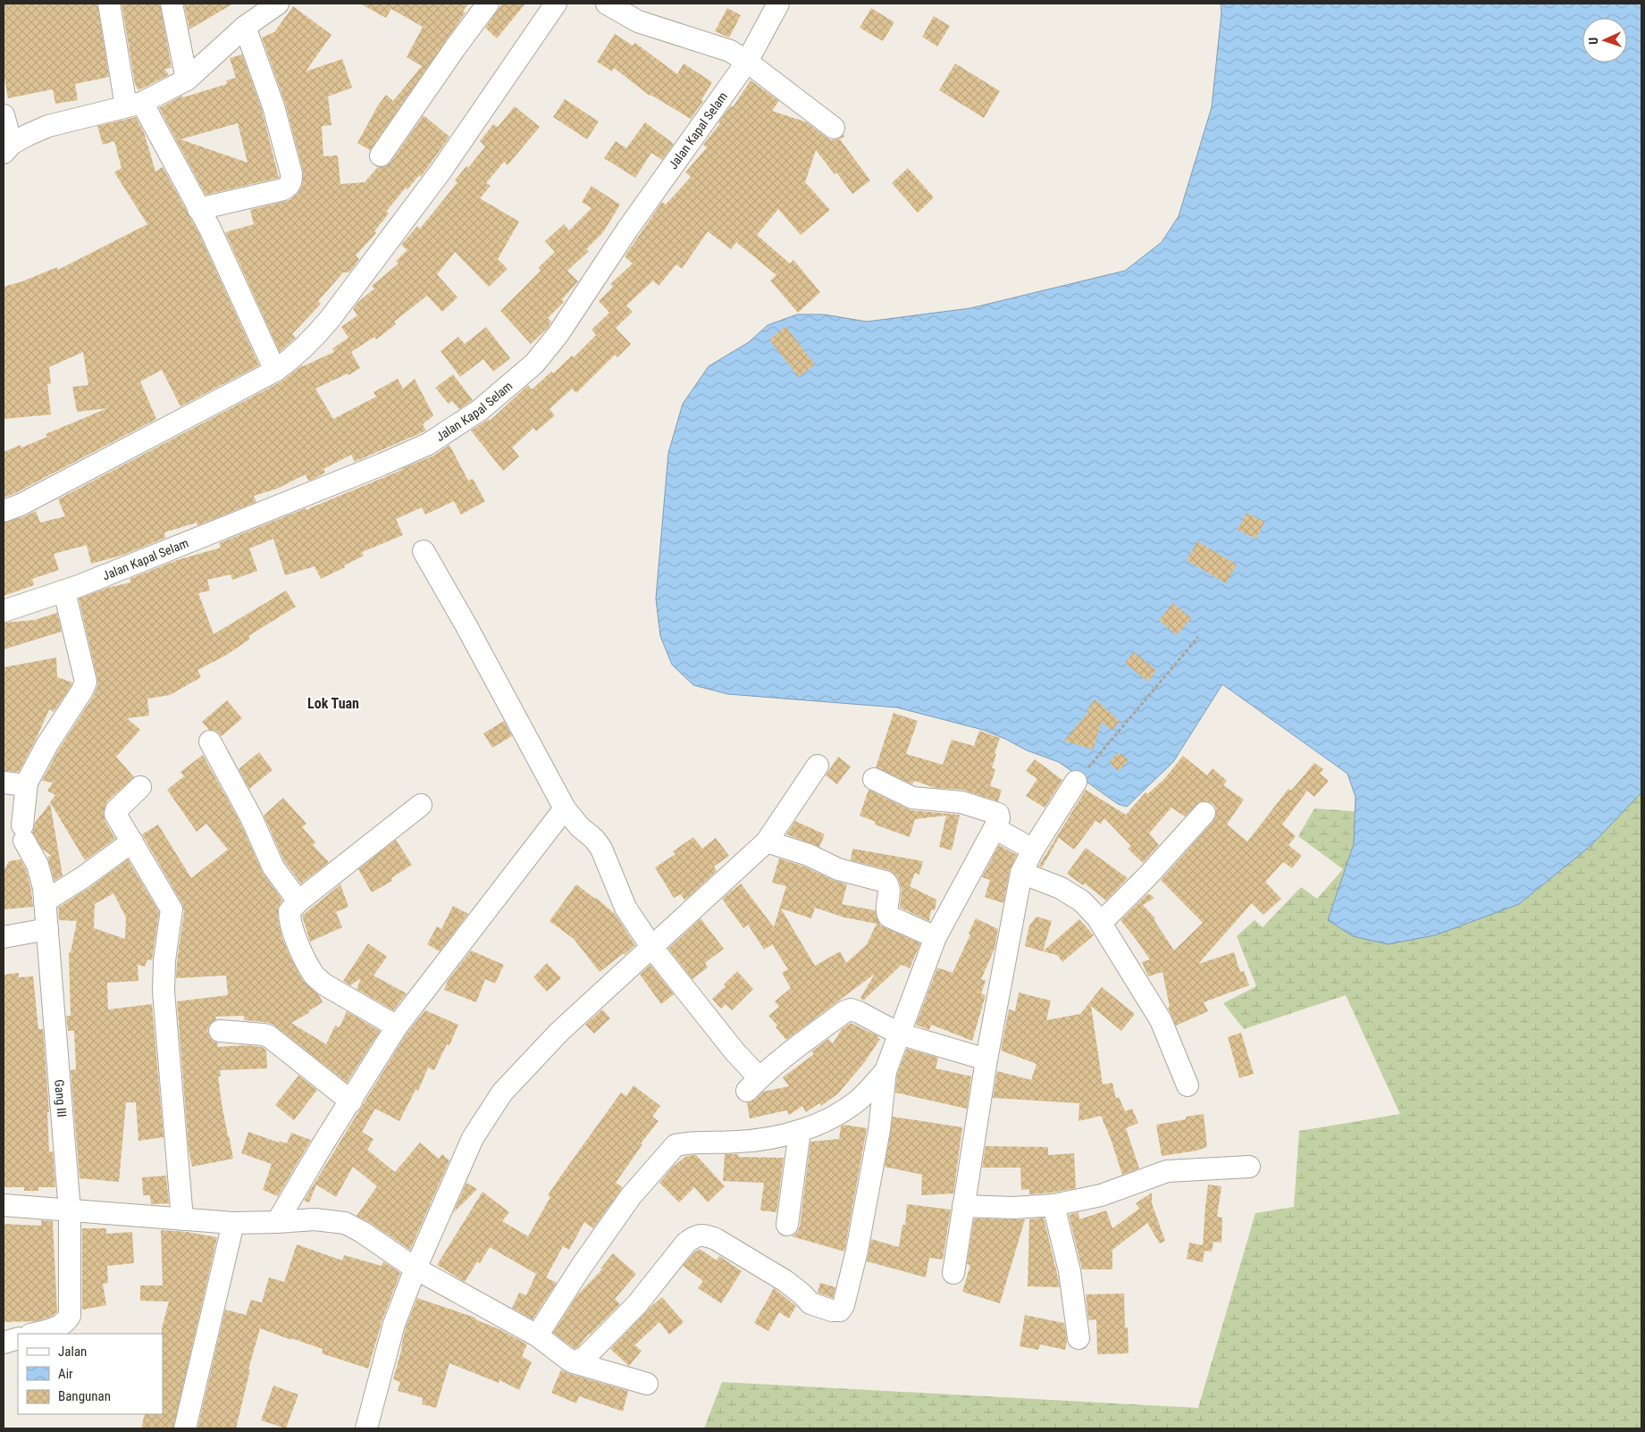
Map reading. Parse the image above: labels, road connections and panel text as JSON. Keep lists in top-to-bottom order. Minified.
{"streets":{"street":["Jalan Kapal Selam","Gang III"]},"districts":["Lok Tuan"],"legend":["Jalan","Air","Bangunan"],"north":"left"}
